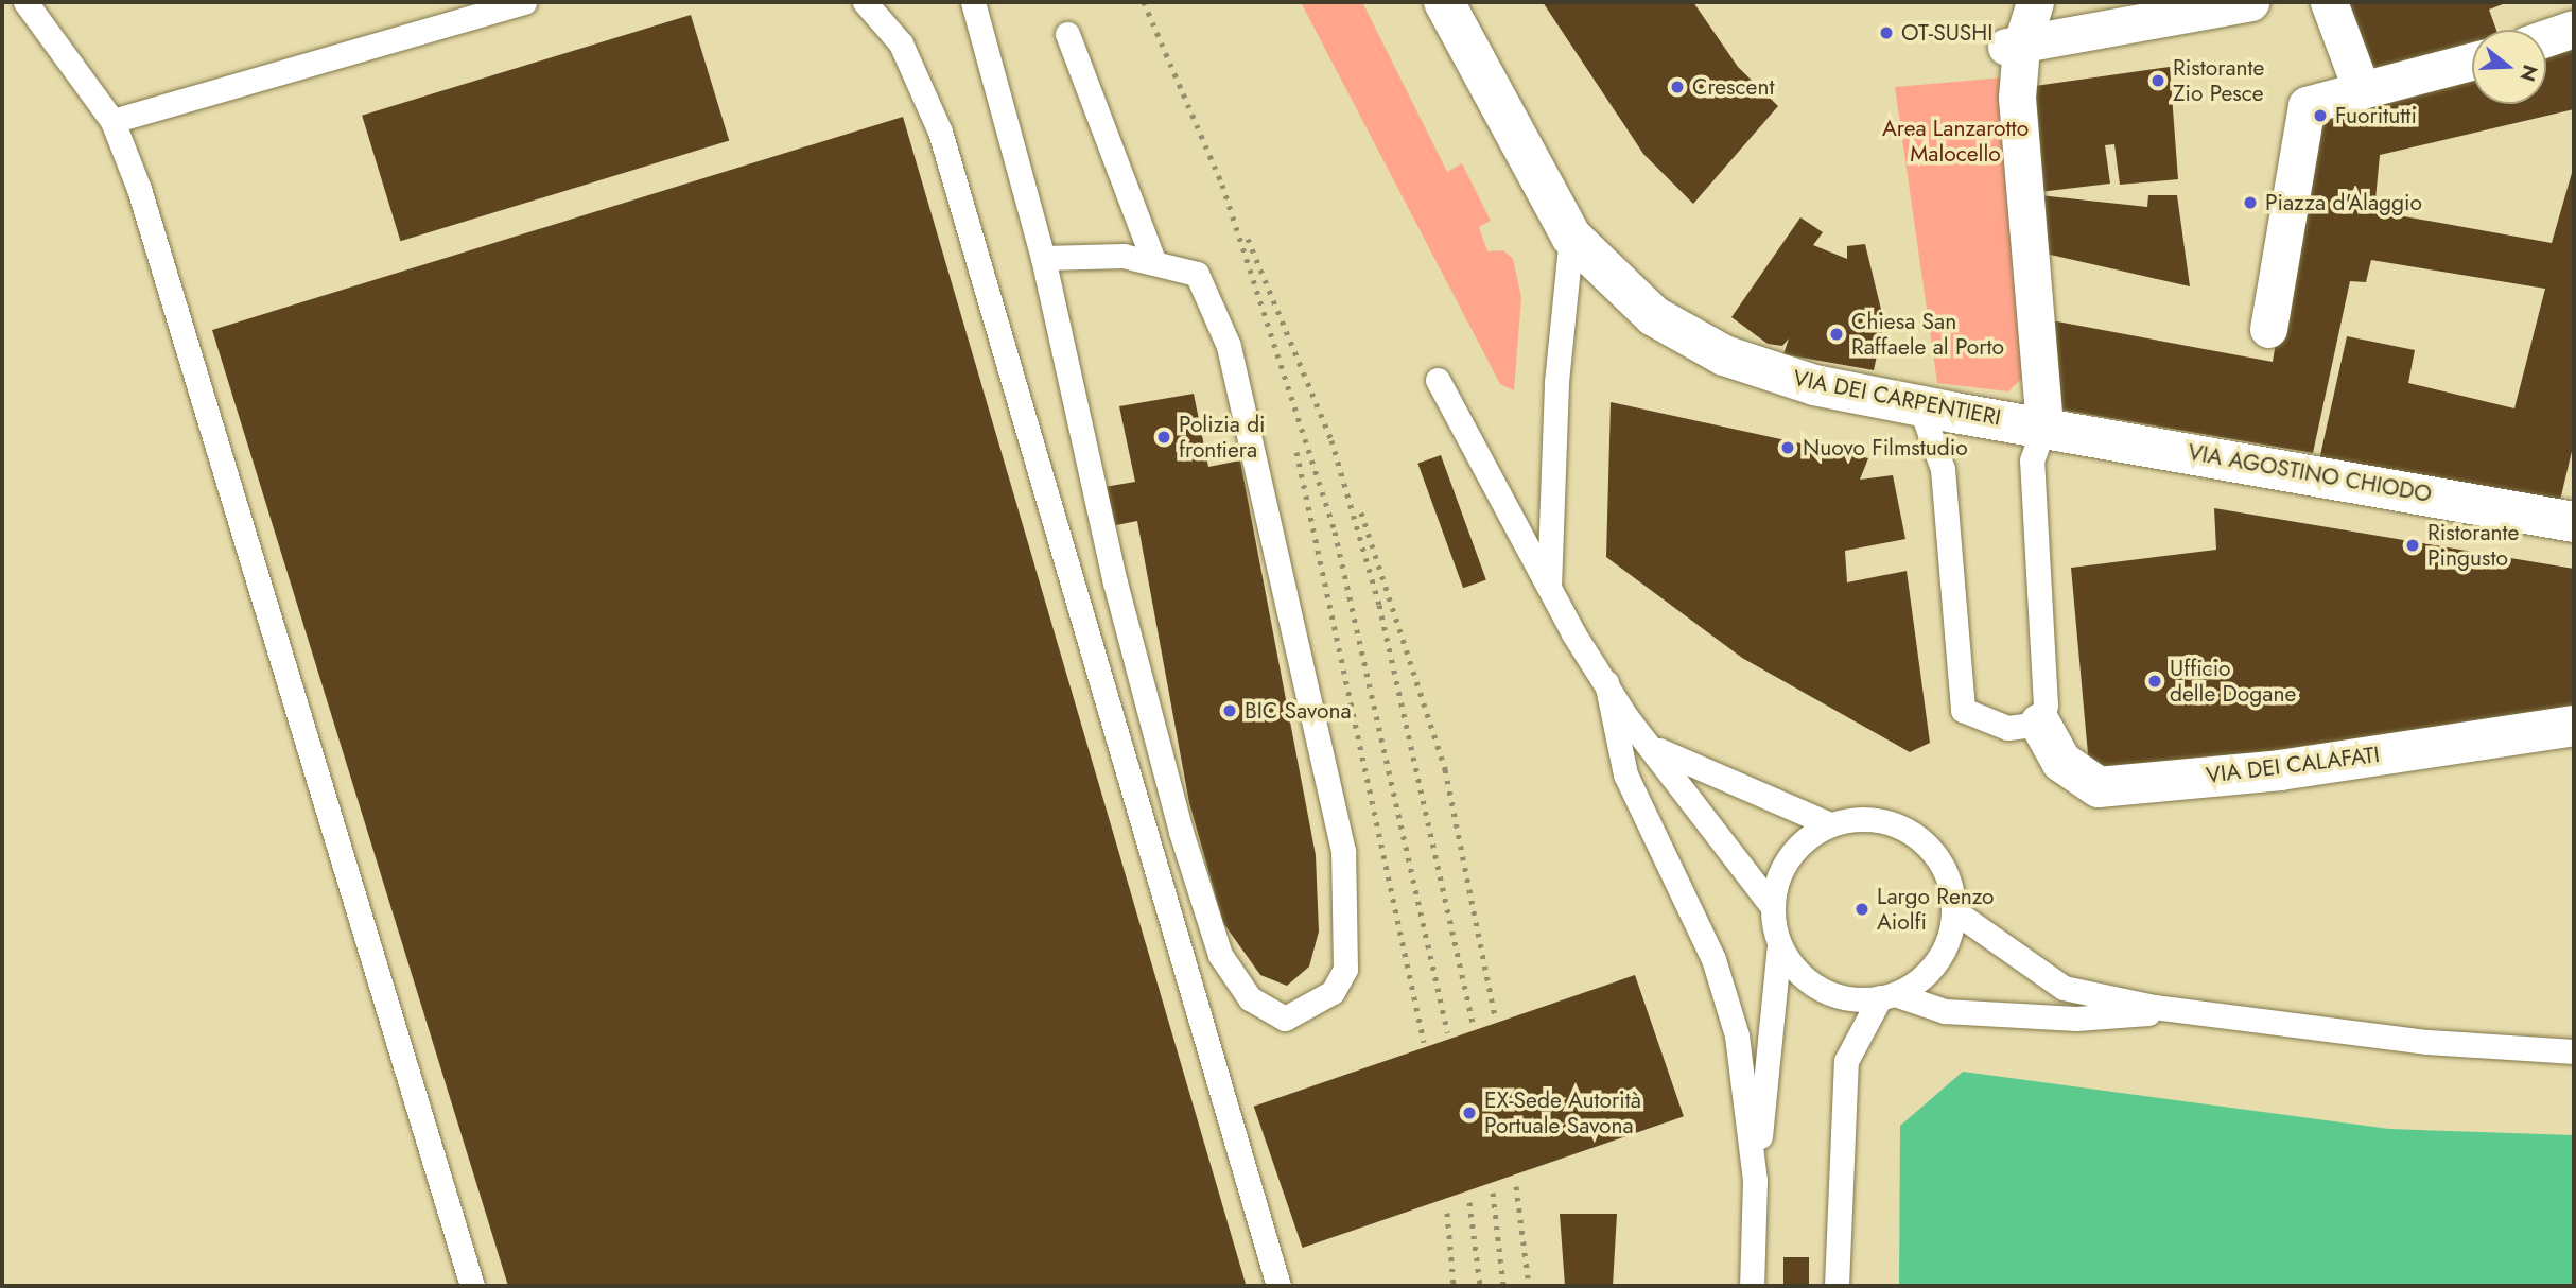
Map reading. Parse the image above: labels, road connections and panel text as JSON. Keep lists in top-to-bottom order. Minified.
{"streets":{"street":["VIA DEI CARPENTIERI","VIA AGOSTINO CHIODO","VIA DEI CALAFATI"]},"crossings":[["VIA DEI CARPENTIERI","VIA AGOSTINO CHIODO"]],"parks":["Area Lanzarotto Malocello"],"places":["OT-SUSHI","Ristorante Zio Pesce","Crescent","Fuoritutti","Piazza d'Alaggio","Chiesa San Raffaele al Porto","Polizia di frontiera","Nuovo Filmstudio","Ristorante Pingusto","Ufficio delle Dogane","BIC Savona","Largo Renzo Aiolfi","EX-Sede Autorità Portuale Savona"],"north":"right"}
